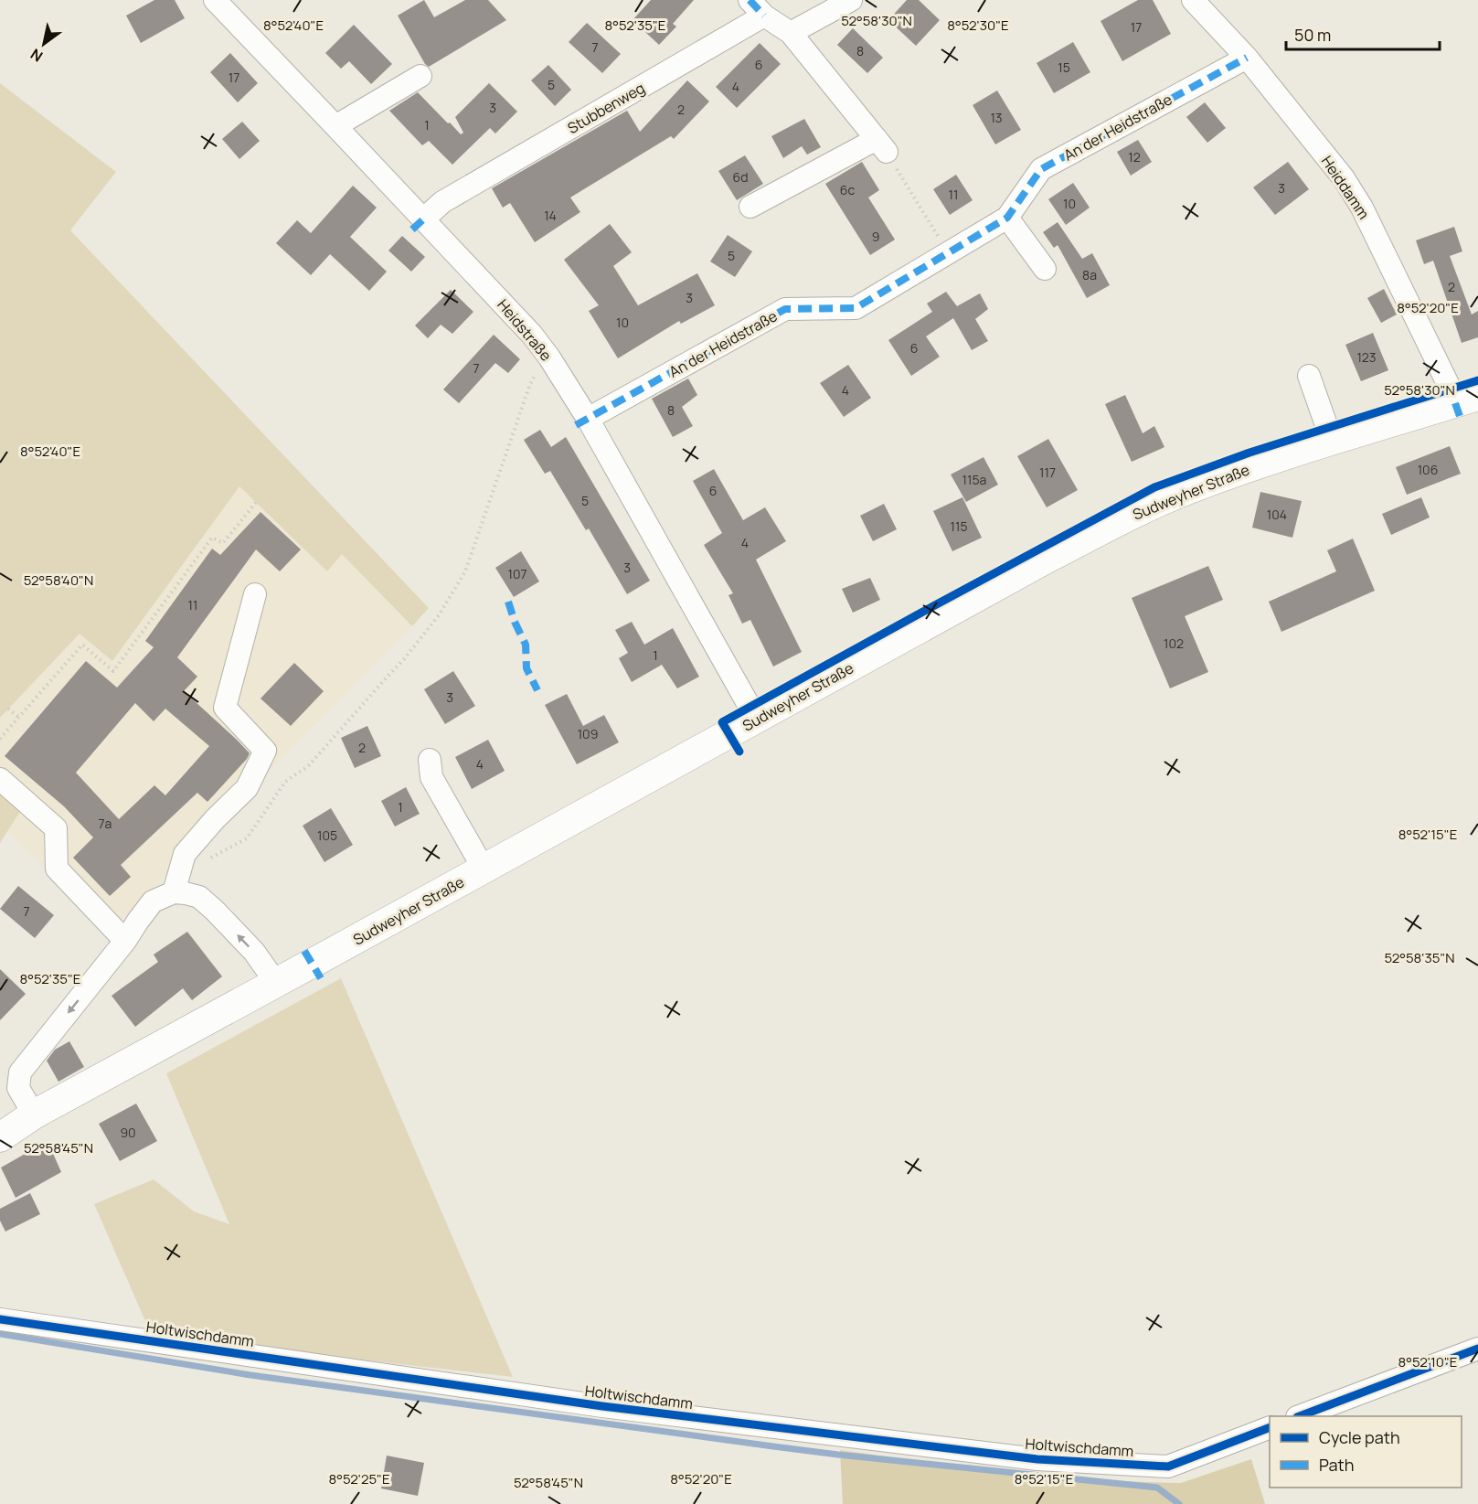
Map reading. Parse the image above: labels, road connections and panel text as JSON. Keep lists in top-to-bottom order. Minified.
{"streets":{"main road":["Sudweyher Straße"],"street":["Stubbenweg","An der Heidstraße","Heiddamm","Heidstraße","Holtwischdamm"]},"crossings":[["Stubbenweg","Heidstraße"],["An der Heidstraße","Heiddamm"],["An der Heidstraße","Heidstraße"],["Heiddamm","Sudweyher Straße"],["Heidstraße","Sudweyher Straße"]],"house_numbers":["17","7","8","6","15","17","5","4","3","2","13","1","12","6d","3","6c","11","10","14","9","5","8a","2","3","10","6","123","7","4","8","106","117","115a","6","5","104","115","4","3","107","11","102","1","3","109","2","4","1","7a","105","7","90"],"legend":["Cycle path","Path"],"scale_bar":"50 m","north":"bottom left","coordinates":["52°58'30\"N","8°52'40\"E","8°52'35\"E","8°52'30\"E","8°52'20\"E","52°58'40\"N","8°52'15\"E","52°58'35\"N","52°58'45\"N","8°52'10\"E","8°52'25\"E"]}
